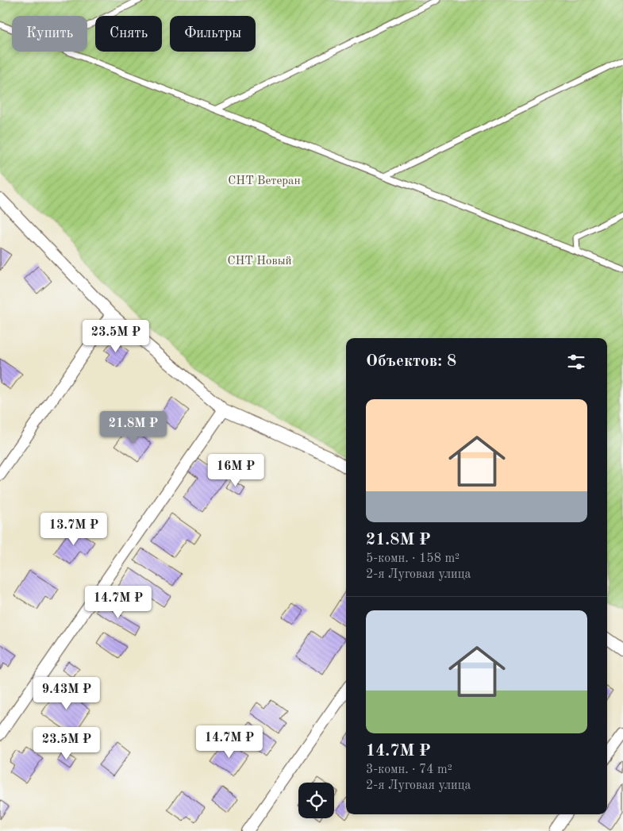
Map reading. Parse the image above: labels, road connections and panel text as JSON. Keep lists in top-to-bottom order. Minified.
{"parks":["СНТ Ветеран","СНТ Новый"],"page":{"chip":["Купить","Снять","Фильтры"],"price":["23.5M ₽","21.8M ₽","16M ₽","13.7M ₽","14.7M ₽","9.43M ₽","14.7M ₽","23.5M ₽"],"heading":"Объектов: 8","list":[{"name":"21.8M ₽","note":"5-комн. · 158 m² · 2-я Луговая улица"},{"name":"14.7M ₽","note":"3-комн. · 74 m² · 2-я Луговая улица"}]}}
